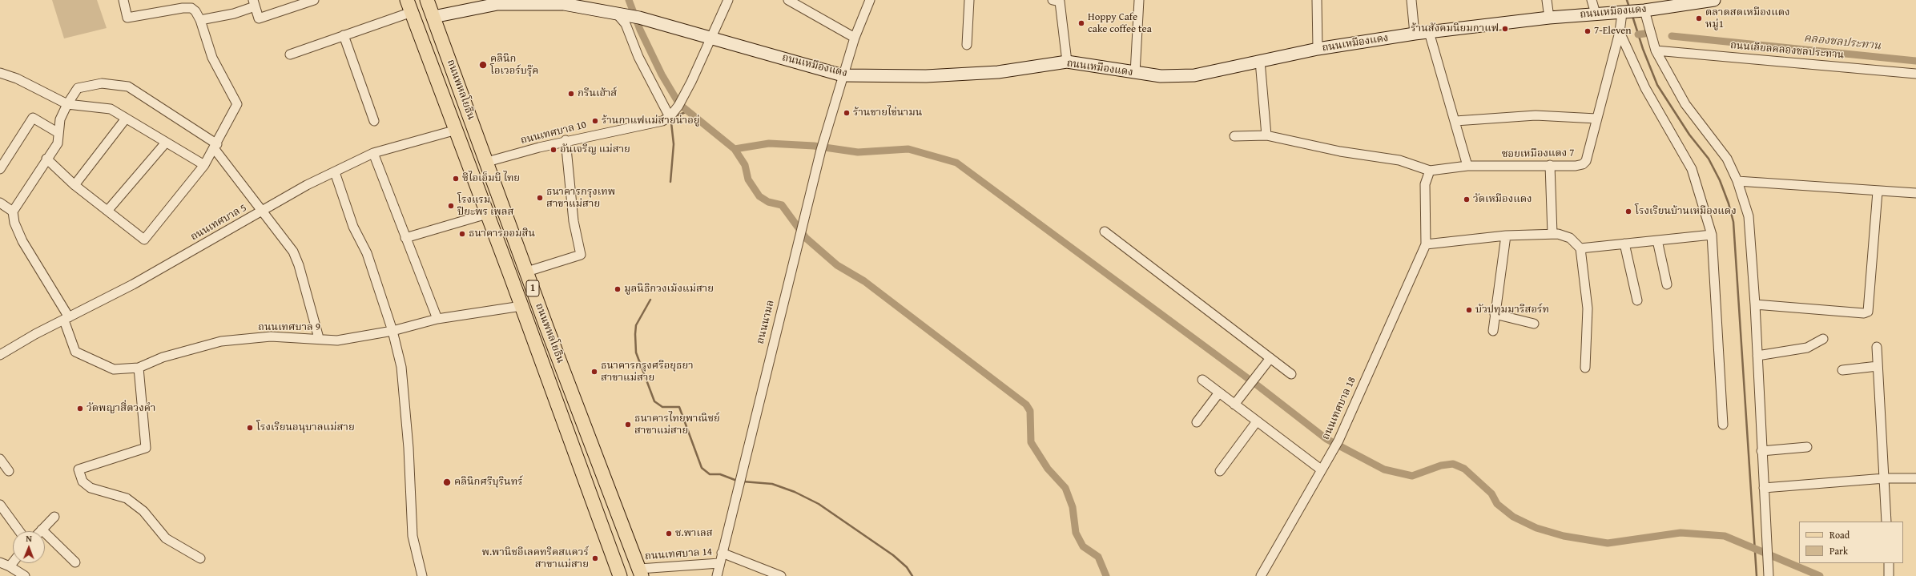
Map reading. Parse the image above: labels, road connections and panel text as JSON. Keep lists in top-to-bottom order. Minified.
{"streets":{"main road":["ถนนพหลโยธิน","1"],"street":["ถนนเหมืองแดง","ถนนเลียลคลองชลประทาน","ถนนเทศบาล 10","ซอยเหมืองแดง 7","ถนนเทศบาล 5","ถนนนามล","ถนนเทศบาล 9","ถนนเทศบาล 18","ถนนเทศบาล 14"]},"crossings":[["ถนนเหมืองแดง","ถนนพหลโยธิน"],["ถนนเหมืองแดง","ซอยเหมืองแดง 7"],["ถนนเหมืองแดง","ถนนนามล"],["ถนนพหลโยธิน","ถนนเทศบาล 10"],["ถนนพหลโยธิน","ถนนเทศบาล 5"],["ถนนพหลโยธิน","ถนนเทศบาล 9"],["ถนนพหลโยธิน","ถนนเทศบาล 14"],["ถนนเทศบาล 5","ถนนเทศบาล 9"],["ถนนนามล","ถนนเทศบาล 14"]],"water":["คลองชลประทาน"],"places":["ตลาดสดเหมืองแดง หมู่1","Hoppy Cafe cake coffee tea","ร้านสังคมนิยมกาแฟ","7-Eleven","คลินิก โอเวอร์บรุ๊ค","กรีนเฮ้าส์","ร้านขายไข่นามน","ร้านกาแฟแม่สายน่าอยู่","อันเจริญ แม่สาย","ซีไอเอ็มบี ไทย","ธนาคารกรุงเทพ สาขาแม่สาย","วัดเหมืองแดง","โรงแรม ปิยะพร เพลส","โรงเรียนบ้านเหมืองแดง","ธนาคารออมสิน","มูลนิธิกวงเม้งแม่สาย","บัวปทุมมารีสอร์ท","ธนาคารกรุงศรีอยุธยา สาขาแม่สาย","วัดพญาสี่ตวงคำ","ธนาคารไทยพาณิชย์ สาขาแม่สาย","โรงเรียนอนุบาลแม่สาย","คลินิกศรีบุรินทร์","ช.พาเลส","พ.พานิชอีเลคทริคสแควร์ สาขาแม่สาย"],"legend":["Road","Park"],"north":"top"}
